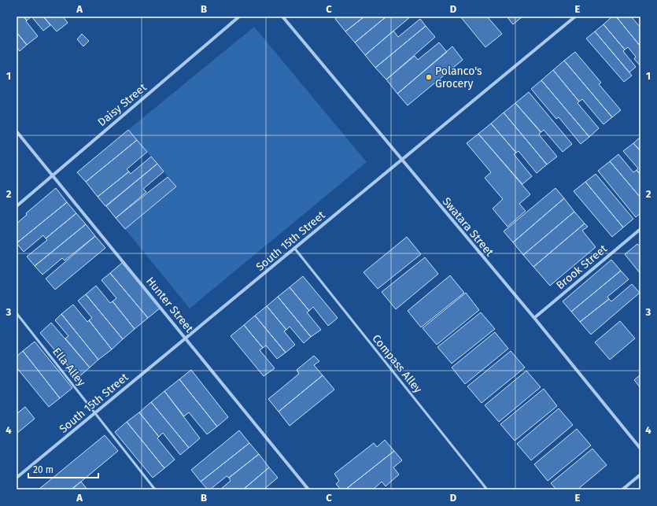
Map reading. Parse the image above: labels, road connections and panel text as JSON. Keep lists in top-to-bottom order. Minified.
{"streets":{"street":["Daisy Street","Swatara Street","South 15th Street","Brook Street","Hunter Street"],"lane":["Compass Alley","Ella Alley"]},"crossings":[["Daisy Street","Hunter Street"],["Swatara Street","South 15th Street"],["Swatara Street","Brook Street"],["South 15th Street","Hunter Street"],["South 15th Street","Compass Alley"],["South 15th Street","Ella Alley"]],"places":["Polanco's Grocery"],"scale_bar":"20 m","grid":{"columns":["A","B","C","D","E"],"rows":["1","2","3","4"]}}
